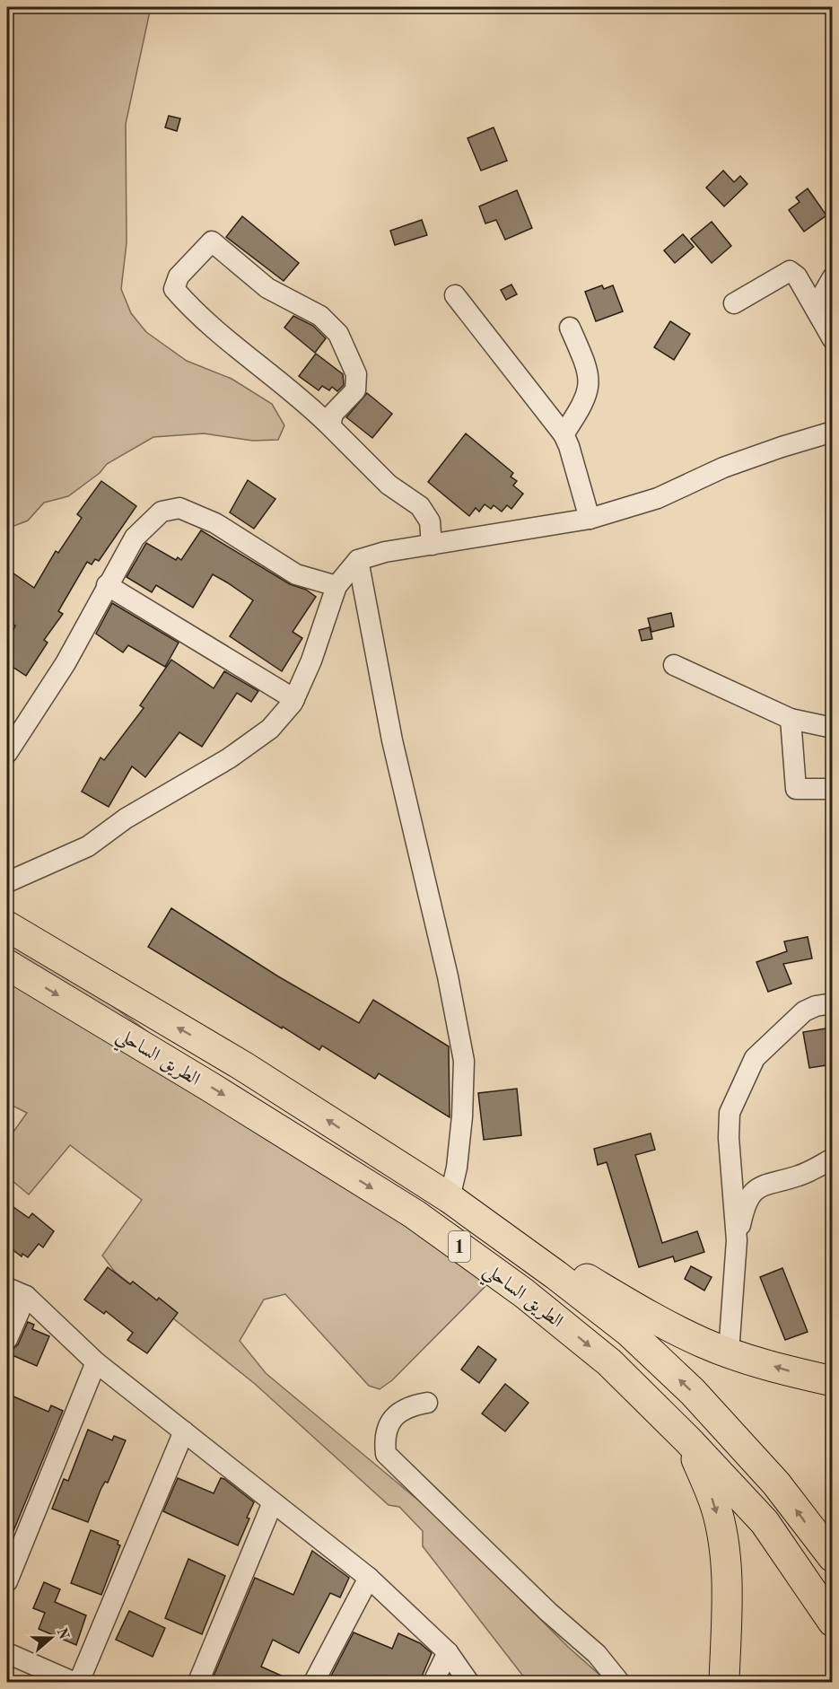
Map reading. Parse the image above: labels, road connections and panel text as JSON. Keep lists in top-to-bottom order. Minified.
{"streets":{"highway":["الطريق الساحلي","1"]},"north":"right"}
